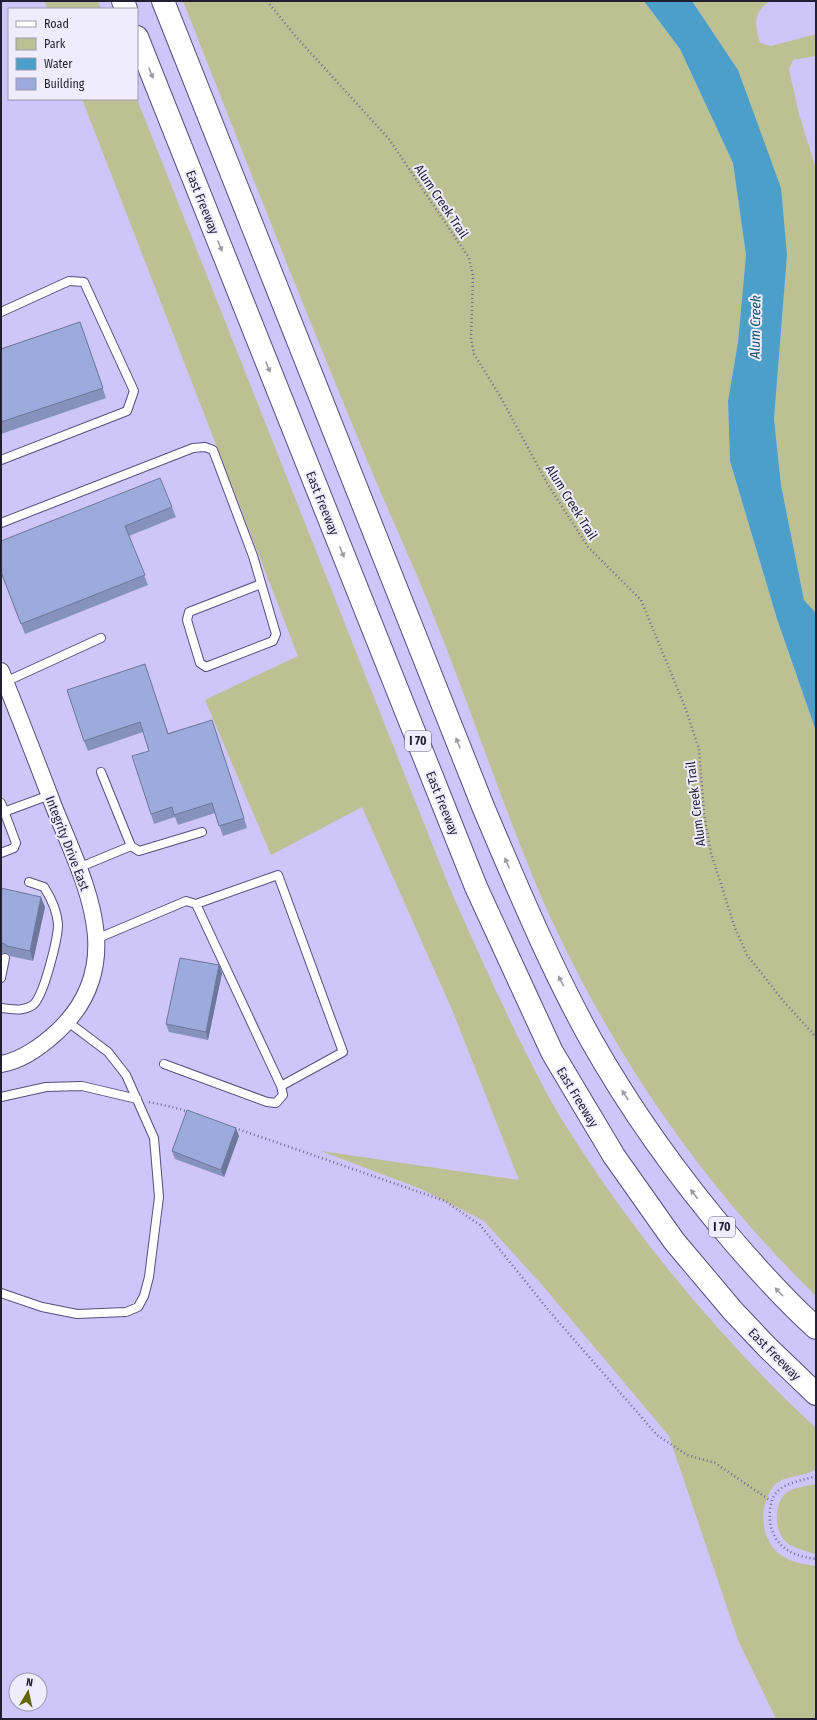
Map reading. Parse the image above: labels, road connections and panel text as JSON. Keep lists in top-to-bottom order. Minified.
{"streets":{"highway":["East Freeway","I 70"],"street":["Integrity Drive East"],"path":["Alum Creek Trail"]},"water":["Alum Creek"],"legend":["Road","Park","Water","Building"],"north":"top"}
